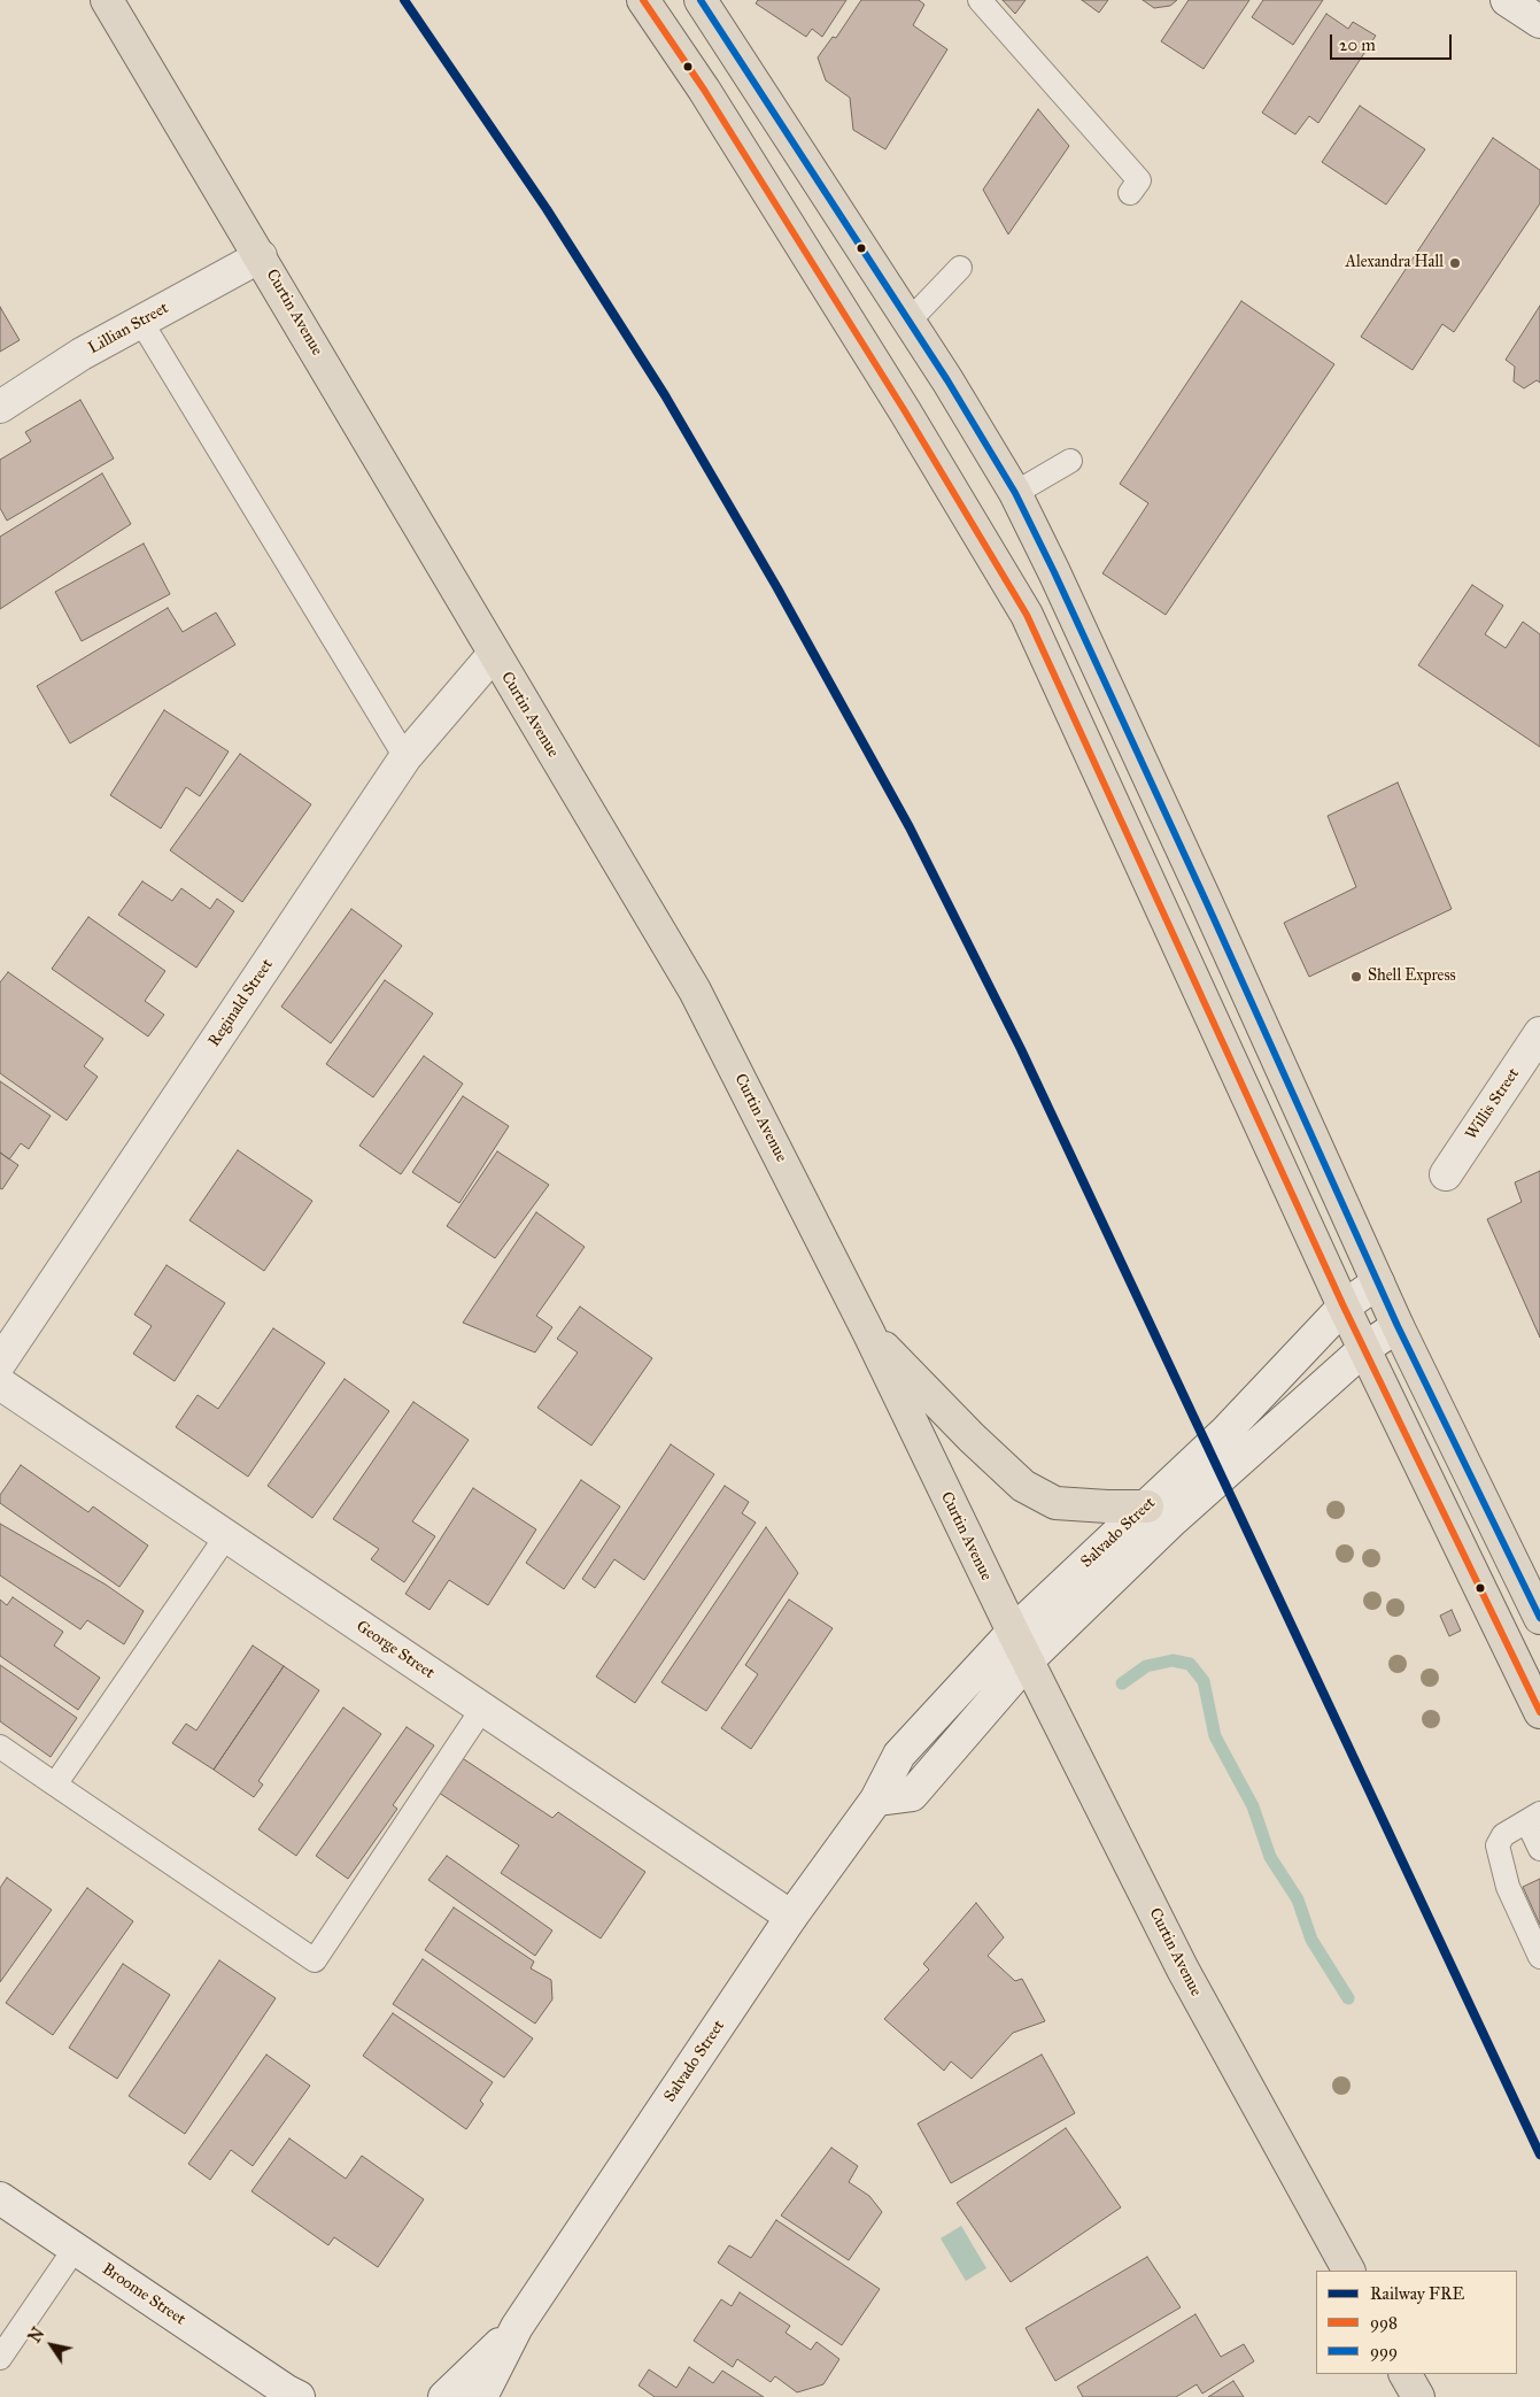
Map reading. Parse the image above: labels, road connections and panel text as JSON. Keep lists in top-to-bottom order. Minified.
{"streets":{"main road":["Curtin Avenue"],"street":["Lillian Street","Reginald Street","Willis Street","Salvado Street","George Street","Broome Street"]},"crossings":[["Curtin Avenue","Lillian Street"],["Curtin Avenue","Reginald Street"],["Curtin Avenue","Salvado Street"],["Salvado Street","George Street"]],"places":["Alexandra Hall","Shell Express"],"lines":["rail line FRE","transit line 998","transit line 999"],"legend":["Railway FRE","998","999"],"scale_bar":"20 m","north":"top left"}
